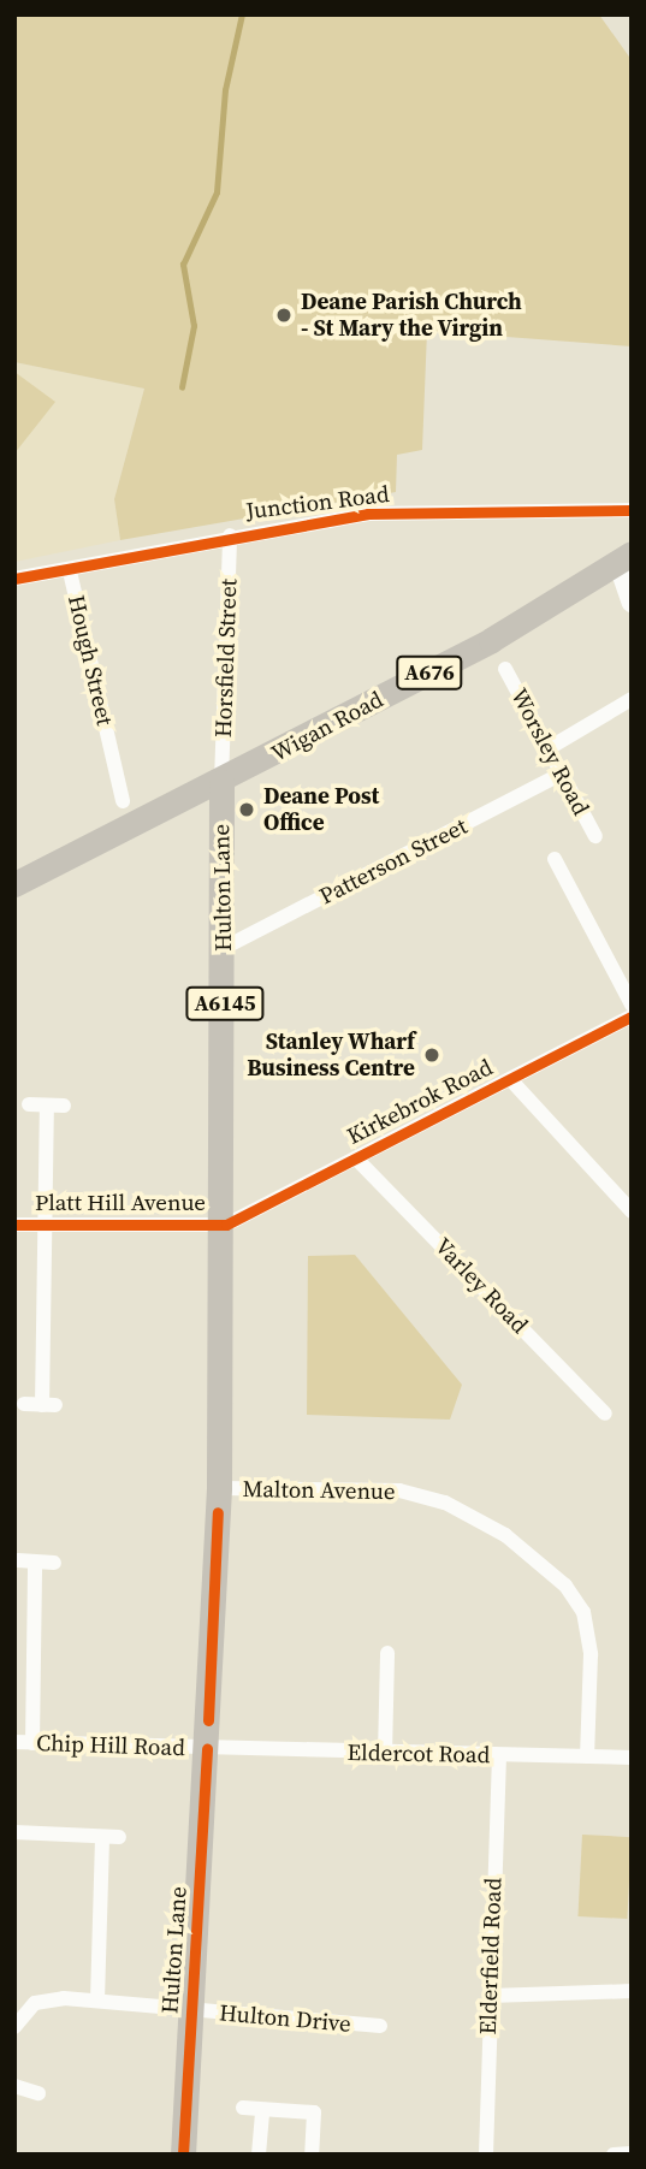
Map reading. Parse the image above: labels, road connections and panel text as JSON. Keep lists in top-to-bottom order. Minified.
{"streets":{"main road":["A676","Wigan Road","Hulton Lane","A6145"],"street":["Junction Road","Horsfield Street","Hough Street","Worsley Road","Patterson Street","Kirkebrok Road","Platt Hill Avenue","Varley Road","Malton Avenue","Chip Hill Road","Eldercot Road","Elderfield Road","Hulton Drive"]},"crossings":[["Junction Road","Horsfield Street"],["Junction Road","Hough Street"],["Horsfield Street","Wigan Road"],["Horsfield Street","Hulton Lane"],["Wigan Road","Hulton Lane"],["Worsley Road","Patterson Street"],["Patterson Street","Hulton Lane"],["Hulton Lane","Kirkebrok Road"],["Hulton Lane","Platt Hill Avenue"],["Hulton Lane","Malton Avenue"],["Hulton Lane","Chip Hill Road"],["Hulton Lane","Eldercot Road"],["Hulton Lane","Hulton Drive"],["Kirkebrok Road","Platt Hill Avenue"],["Kirkebrok Road","Varley Road"],["Malton Avenue","Eldercot Road"],["Chip Hill Road","Eldercot Road"],["Eldercot Road","Elderfield Road"]],"places":["Deane Parish Church - St Mary the Virgin","Deane Post Office","Stanley Wharf Business Centre"]}
